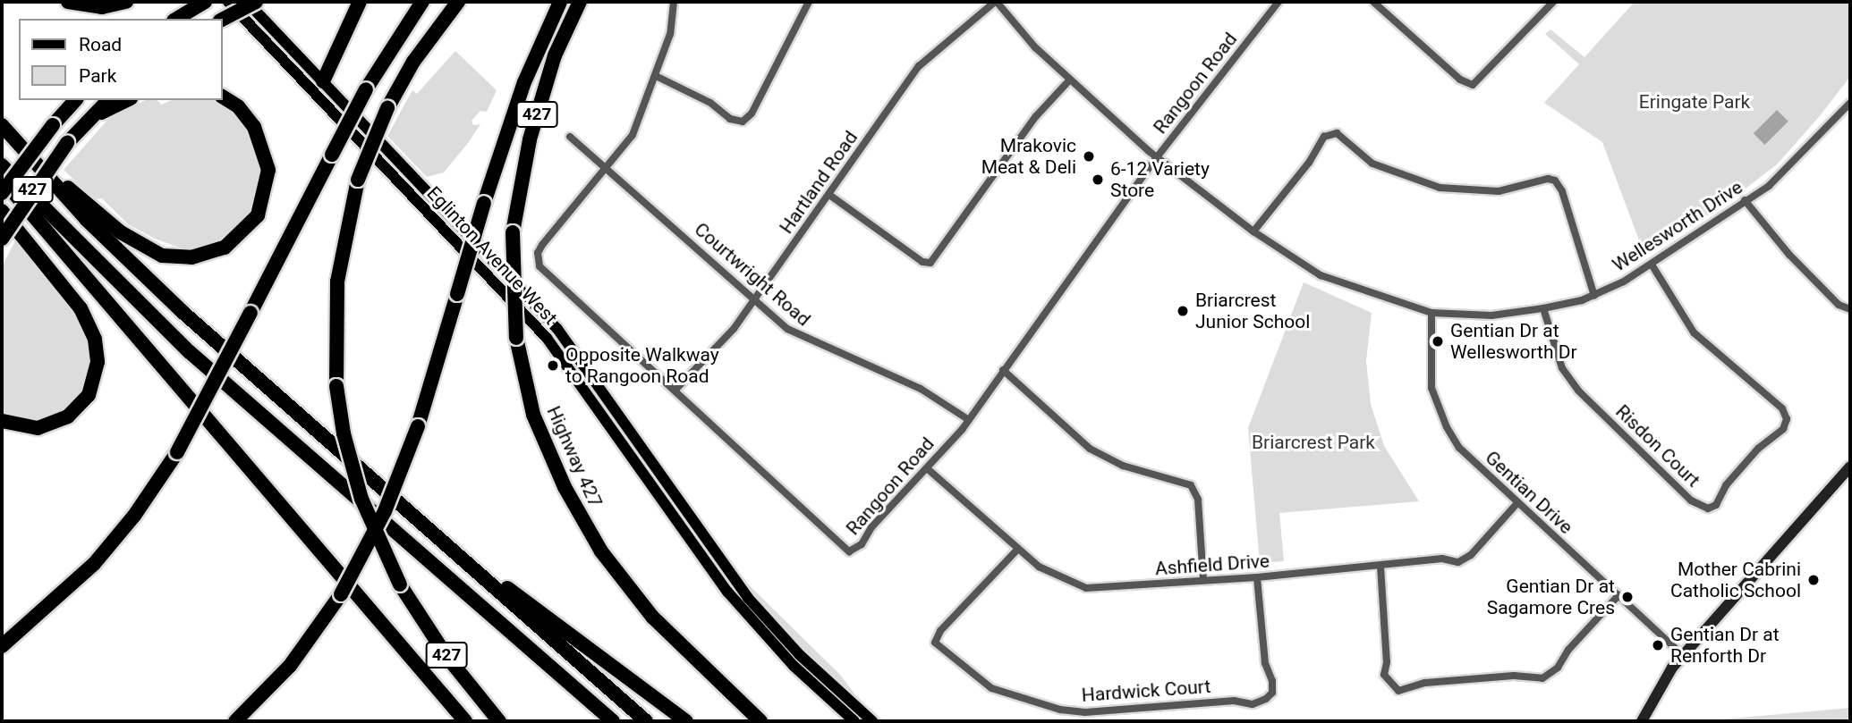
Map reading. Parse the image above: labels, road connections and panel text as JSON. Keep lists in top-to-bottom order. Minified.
{"streets":{"highway":["427","Highway 427"],"main road":["Eglinton Avenue West"],"street":["Rangoon Road","Hartland Road","Wellesworth Drive","Courtwright Road","Risdon Court","Gentian Drive","Ashfield Drive","Hardwick Court"]},"crossings":[["Rangoon Road","Hartland Road"],["Rangoon Road","Wellesworth Drive"],["Rangoon Road","Courtwright Road"],["Rangoon Road","Ashfield Drive"],["Hartland Road","Wellesworth Drive"],["Hartland Road","Courtwright Road"],["Wellesworth Drive","Risdon Court"],["Wellesworth Drive","Gentian Drive"],["Gentian Drive","Ashfield Drive"],["Ashfield Drive","Hardwick Court"]],"parks":["Eringate Park","Briarcrest Park"],"places":["Mrakovic Meat & Deli","6-12 Variety Store","Briarcrest Junior School","Gentian Dr at Wellesworth Dr","Opposite Walkway to Rangoon Road","Mother Cabrini Catholic School","Gentian Dr at Sagamore Cres","Gentian Dr at Renforth Dr"],"legend":["Road","Park"]}
